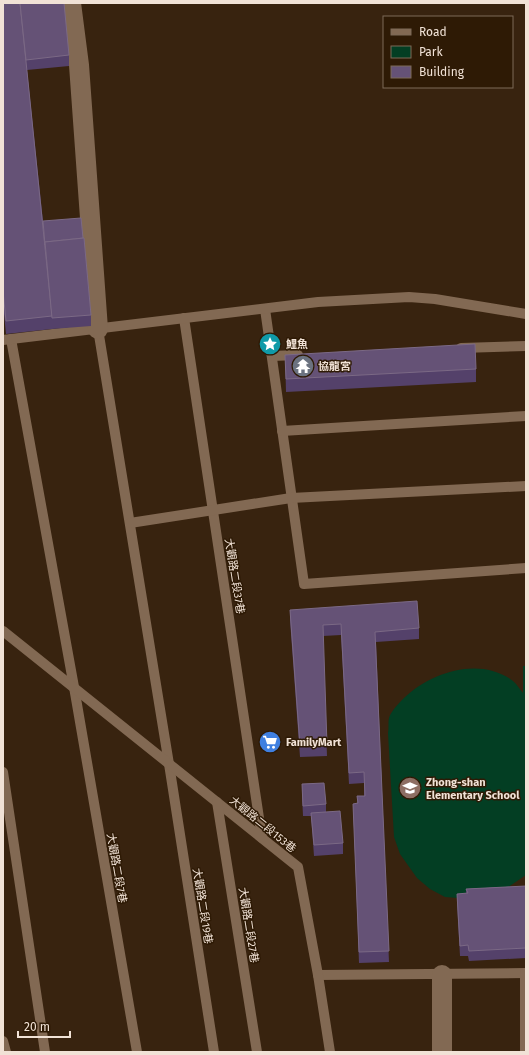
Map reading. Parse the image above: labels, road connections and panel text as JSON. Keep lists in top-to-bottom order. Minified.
{"streets":{"lane":["大觀路二段37巷","大觀路二段153巷","大觀路二段7巷","大觀路二段19巷","大觀路二段27巷"]},"crossings":[["大觀路二段37巷","大觀路二段153巷"],["大觀路二段153巷","大觀路二段7巷"],["大觀路二段153巷","大觀路二段19巷"],["大觀路二段153巷","大觀路二段27巷"]],"places":{"place":["鯉魚"],"temple":["協龍宮"],"supermarket":["FamilyMart"],"school or university":["Zhong-shan Elementary School"]},"legend":["Road","Park","Building"],"scale_bar":"20 m"}
